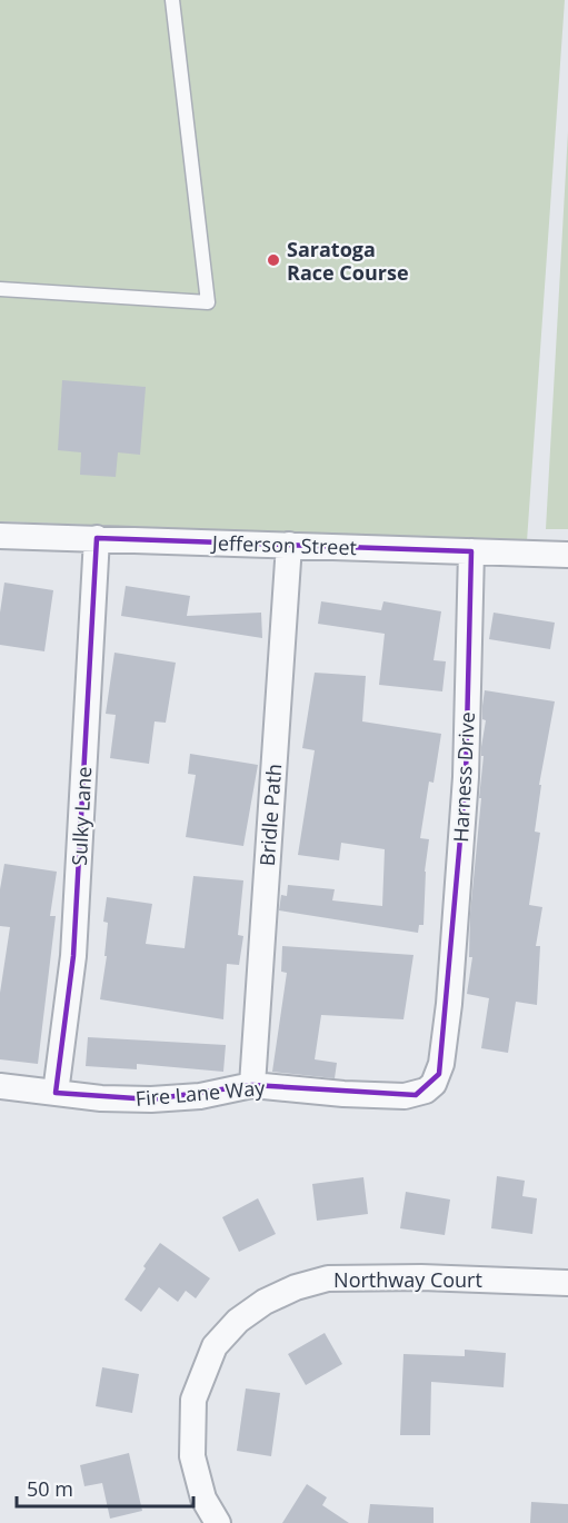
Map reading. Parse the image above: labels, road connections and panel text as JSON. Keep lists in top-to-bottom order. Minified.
{"streets":{"street":["Jefferson Street","Harness Drive","Bridle Path","Sulky Lane","Fire Lane Way","Northway Court"]},"crossings":[["Jefferson Street","Harness Drive"],["Jefferson Street","Bridle Path"],["Jefferson Street","Sulky Lane"],["Harness Drive","Fire Lane Way"],["Bridle Path","Fire Lane Way"],["Sulky Lane","Fire Lane Way"]],"places":["Saratoga Race Course"],"scale_bar":"50 m"}
